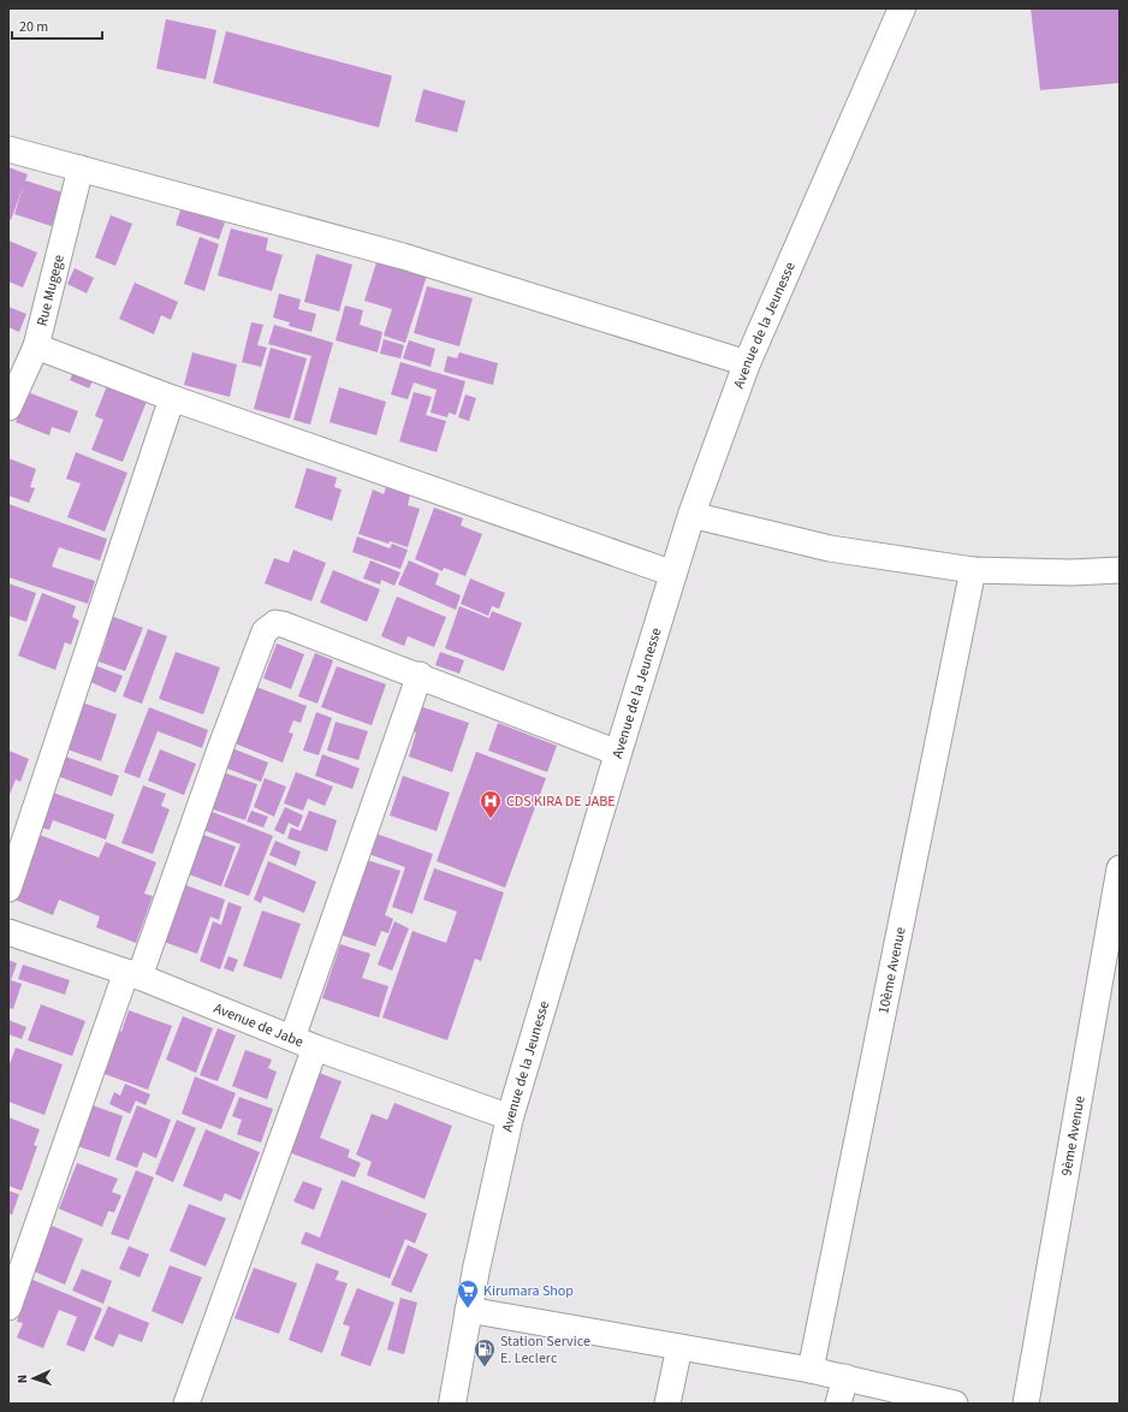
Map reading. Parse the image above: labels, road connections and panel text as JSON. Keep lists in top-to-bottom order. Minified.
{"streets":{"street":["Rue Mugege","Avenue de la Jeunesse","10ème Avenue","Avenue de Jabe","9ème Avenue"]},"crossings":[["Avenue de la Jeunesse","Avenue de Jabe"]],"places":{"hospital":["CDS KIRA DE JABE"],"supermarket":["Kirumara Shop"],"fuel station":["Station Service E. Leclerc"]},"scale_bar":"20 m","north":"left"}
